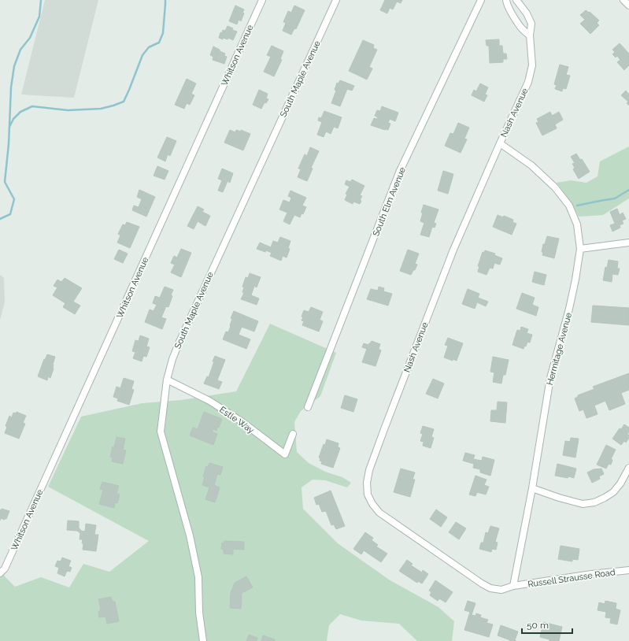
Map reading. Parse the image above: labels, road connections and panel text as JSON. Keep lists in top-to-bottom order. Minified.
{"streets":{"street":["Whitson Avenue","South Maple Avenue","Nash Avenue","South Elm Avenue","Hermitage Avenue","Estle Way","Russell Strausse Road"]},"crossings":[["South Maple Avenue","Estle Way"],["Nash Avenue","Hermitage Avenue"],["Nash Avenue","Russell Strausse Road"],["Hermitage Avenue","Russell Strausse Road"]],"scale_bar":"50 m"}
